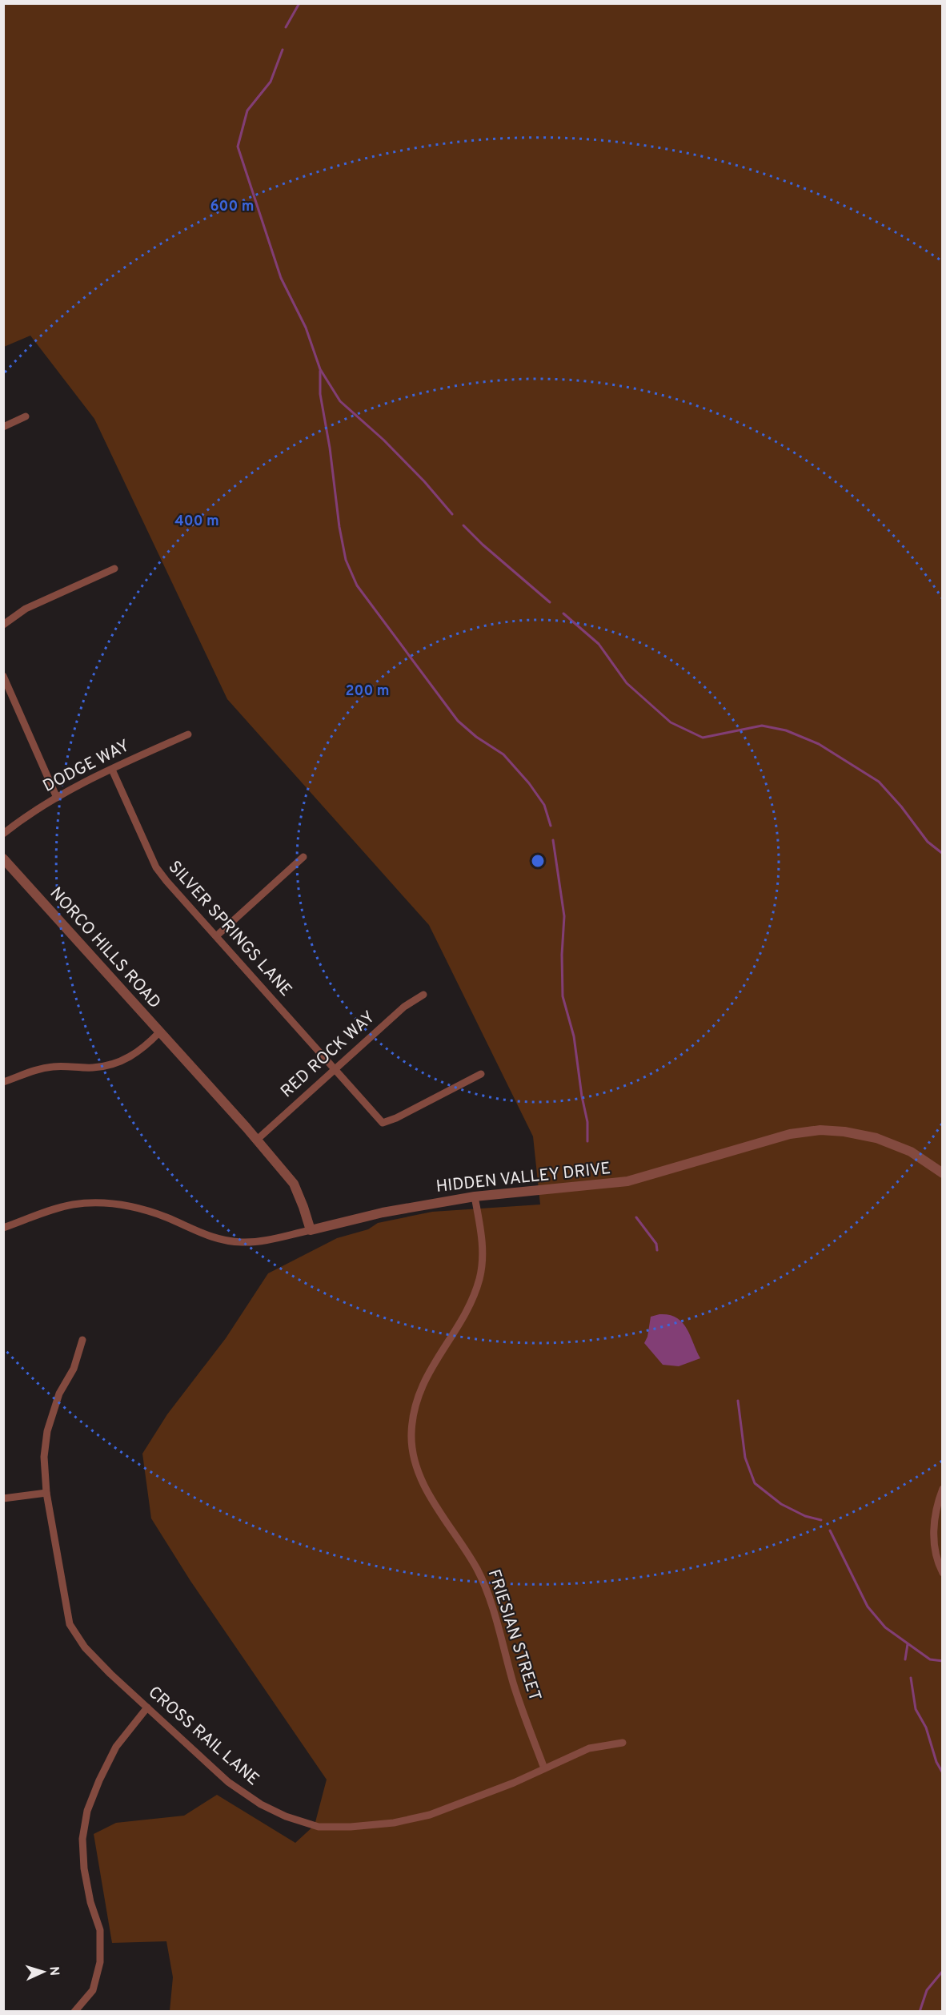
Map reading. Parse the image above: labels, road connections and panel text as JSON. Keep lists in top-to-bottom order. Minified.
{"streets":{"street":["DODGE WAY","SILVER SPRINGS LANE","NORCO HILLS ROAD","RED ROCK WAY","HIDDEN VALLEY DRIVE","FRIESIAN STREET","CROSS RAIL LANE"]},"crossings":[["DODGE WAY","SILVER SPRINGS LANE"],["SILVER SPRINGS LANE","RED ROCK WAY"],["NORCO HILLS ROAD","RED ROCK WAY"],["HIDDEN VALLEY DRIVE","FRIESIAN STREET"],["FRIESIAN STREET","CROSS RAIL LANE"]],"north":"right","rings":["600 m","400 m","200 m"]}
